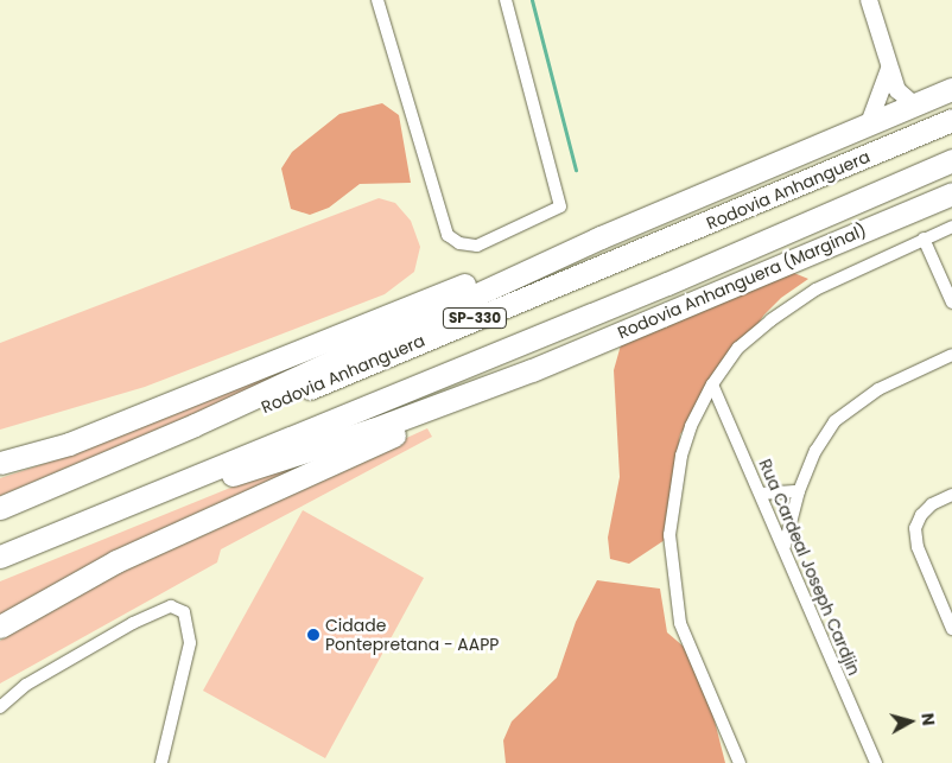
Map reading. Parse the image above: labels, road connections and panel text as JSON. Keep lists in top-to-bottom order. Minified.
{"streets":{"highway":["Rodovia Anhanguera","Rodovia Anhanguera (Marginal)","SP-330"],"street":["Rua Cardeal Joseph Cardjin"]},"places":["Cidade Pontepretana - AAPP"],"north":"right"}
